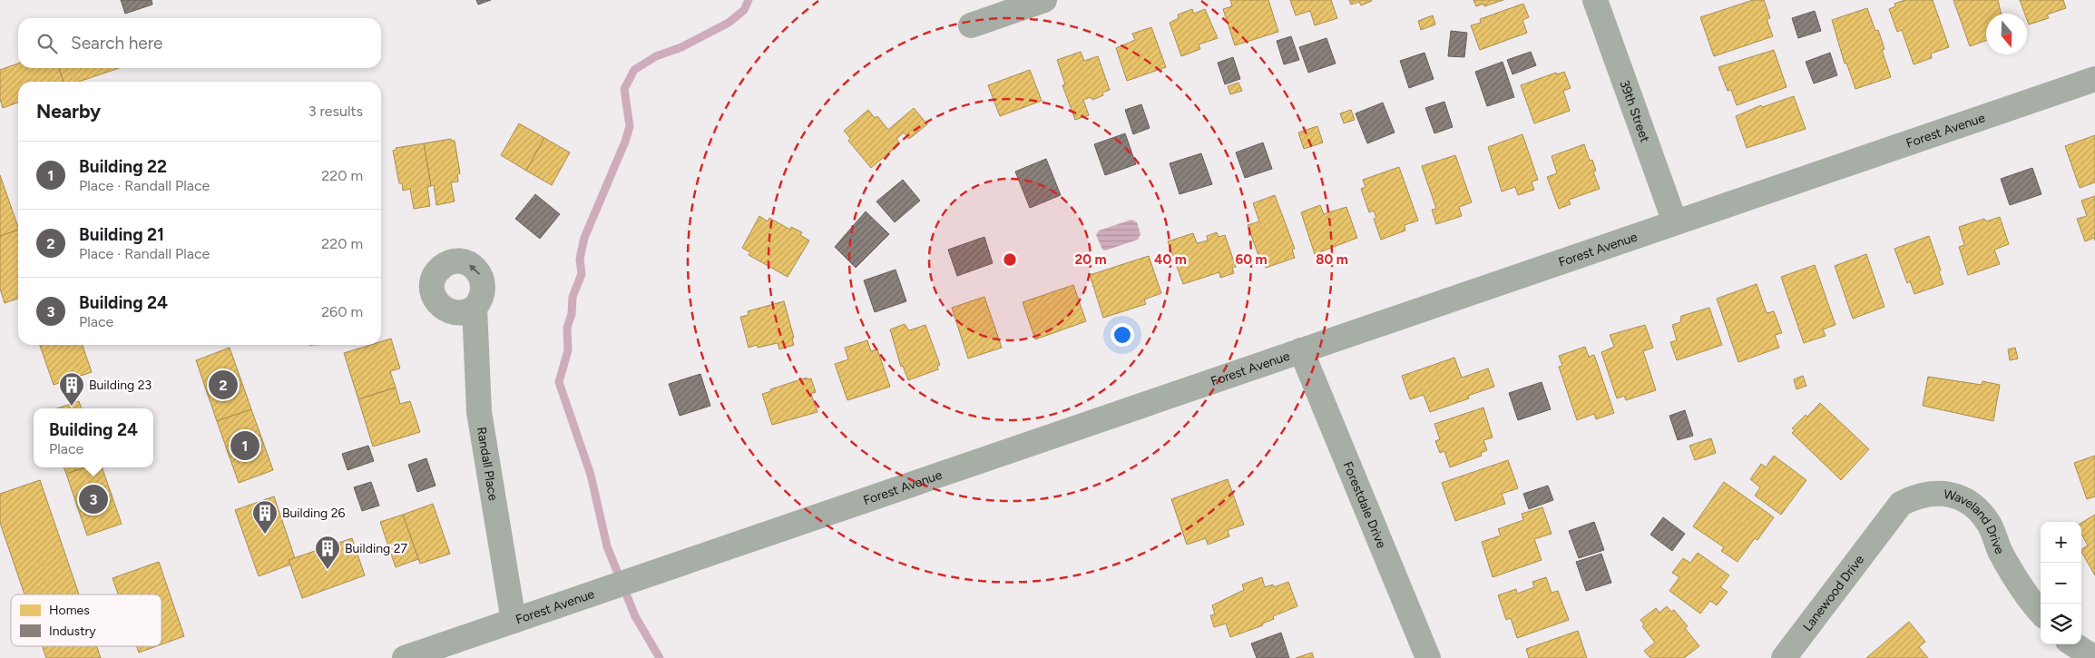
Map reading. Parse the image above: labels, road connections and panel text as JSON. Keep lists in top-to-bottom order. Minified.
{"streets":{"street":["39th Street","Forest Avenue","Randall Place","Forestdale Drive","Waveland Drive","Lanewood Drive"]},"crossings":[["39th Street","Forest Avenue"],["Forest Avenue","Randall Place"],["Forest Avenue","Forestdale Drive"],["Waveland Drive","Lanewood Drive"]],"places":{"building":["Building 23","Building 26","Building 27"]},"legend":["Homes","Industry"],"north":"bottom","page":{"search":"Search here","heading":["Nearby","3 results"],"list":[{"mark":"1","name":"Building 22","note":"Place · Randall Place","value":"220 m"},{"mark":"2","name":"Building 21","note":"Place · Randall Place","value":"220 m"},{"mark":"3","name":"Building 24","note":"Place","value":"260 m"}],"pins":["2","1","3"],"popup":["Building 24","Place"],"map_buttons":["+","−"]},"rings":["20 m","40 m","60 m","80 m"]}
